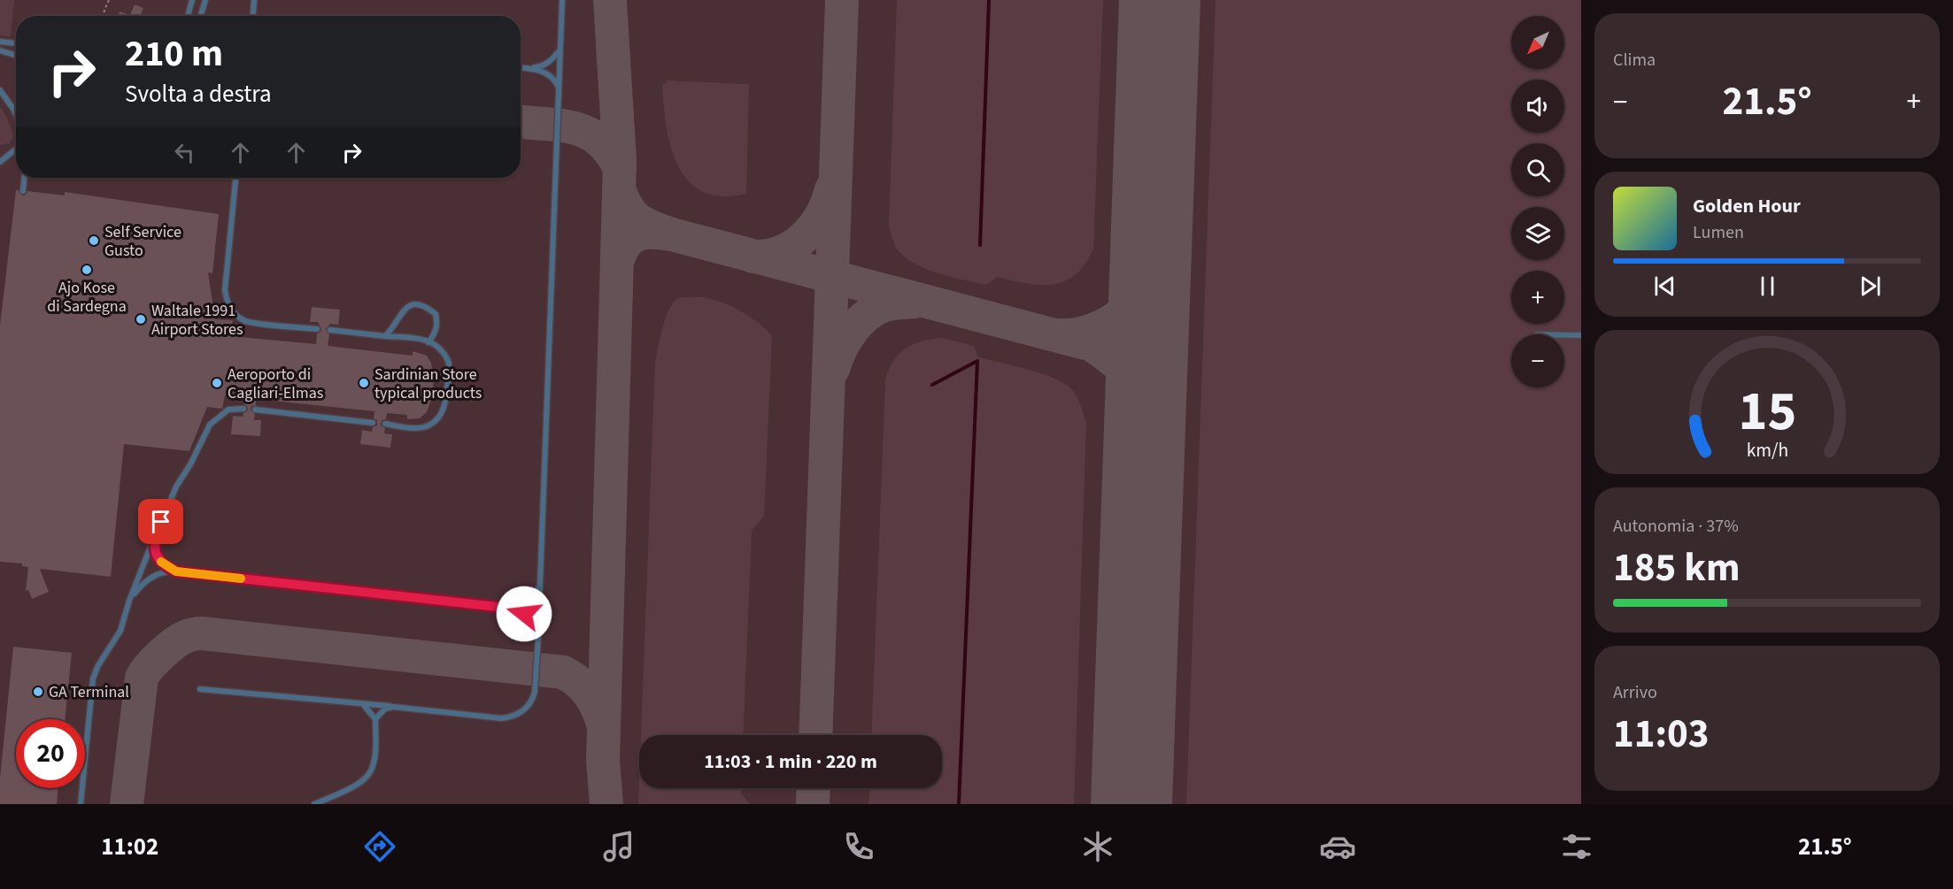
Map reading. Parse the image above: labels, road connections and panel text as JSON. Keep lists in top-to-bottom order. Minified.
{"places":["Self Service Gusto","Ajo Kose di Sardegna","Waltale 1991 Airport Stores","Aeroporto di Cagliari-Elmas","Sardinian Store typical products","GA Terminal"],"north":"bottom left","page":{"tile":["Clima",["Autonomia · 37%","185 km"],["Arrivo","11:03"]],"map_buttons":["+","−"],"turn":["210 m","Svolta a destra"],"heat":["−","21.5°","+"],"song":["Golden Hour","Lumen"],"limit":"20","trip":"11:03 · 1 min · 220 m","tabs":["11:02","21.5°"],"gauge":["15","km/h"]}}
